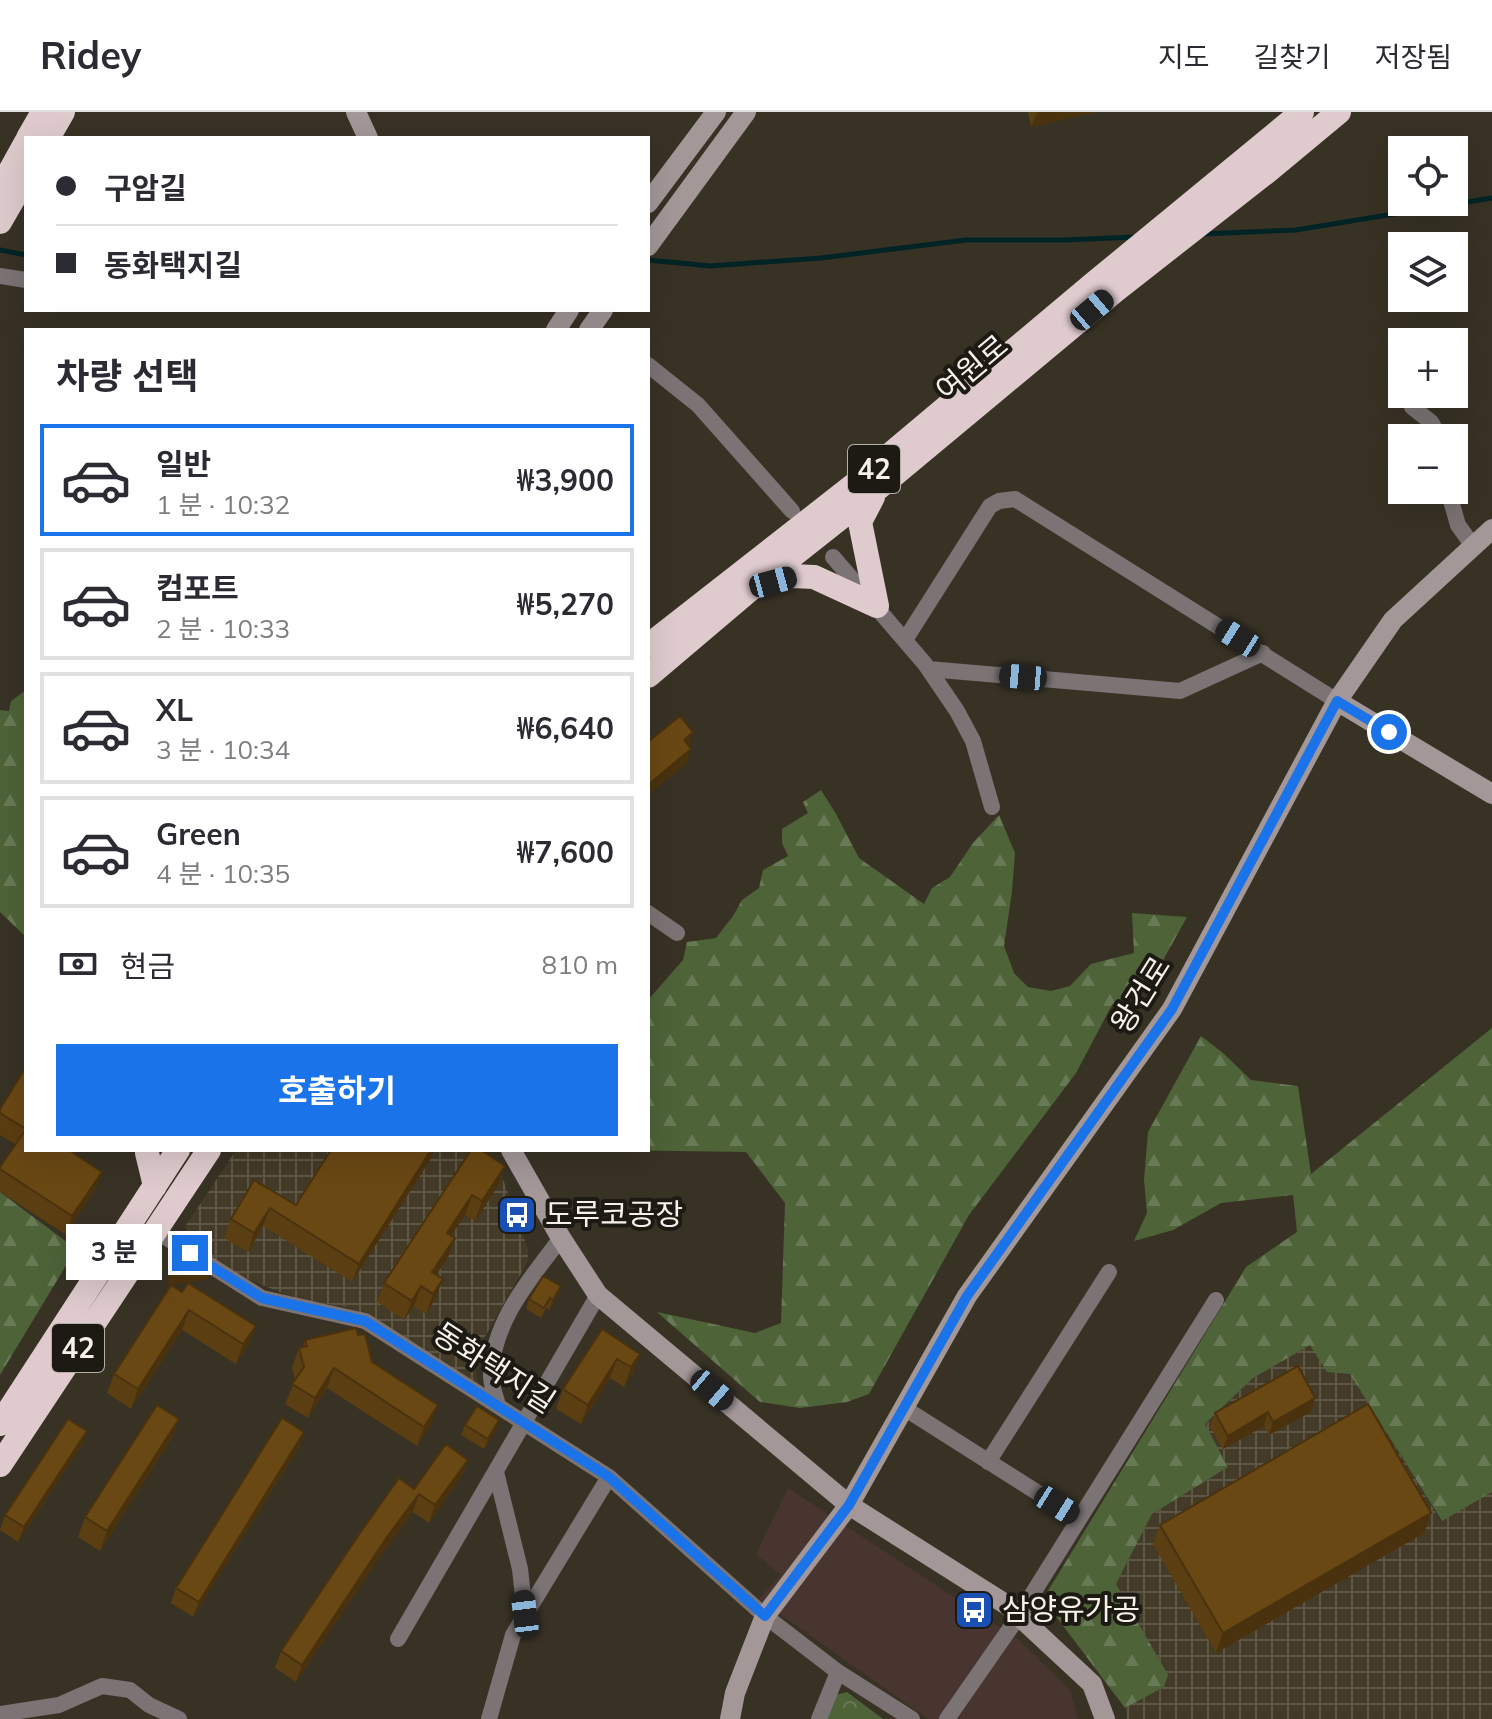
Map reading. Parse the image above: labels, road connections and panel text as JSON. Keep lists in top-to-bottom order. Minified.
{"streets":{"highway":["여원로","42"],"street":["왕건로","동화택지길"]},"crossings":[["42","동화택지길"]],"places":{"bus stop":["도루코공장","삼양유가공"]},"page":{"header":"Ridey","nav":["지도","길찾기","저장됨"],"map_buttons":["+","−"],"banner":["구암길","동화택지길"],"heading":"차량 선택","list":[{"name":"일반","note":"1 분 · 10:32","value":"₩3,900"},{"name":"컴포트","note":"2 분 · 10:33","value":"₩5,270"},{"name":"XL","note":"3 분 · 10:34","value":"₩6,640"},{"name":"Green","note":"4 분 · 10:35","value":"₩7,600"}],"pay":["현금","810 m"],"buttons":"호출하기","bubble":"3 분"}}
